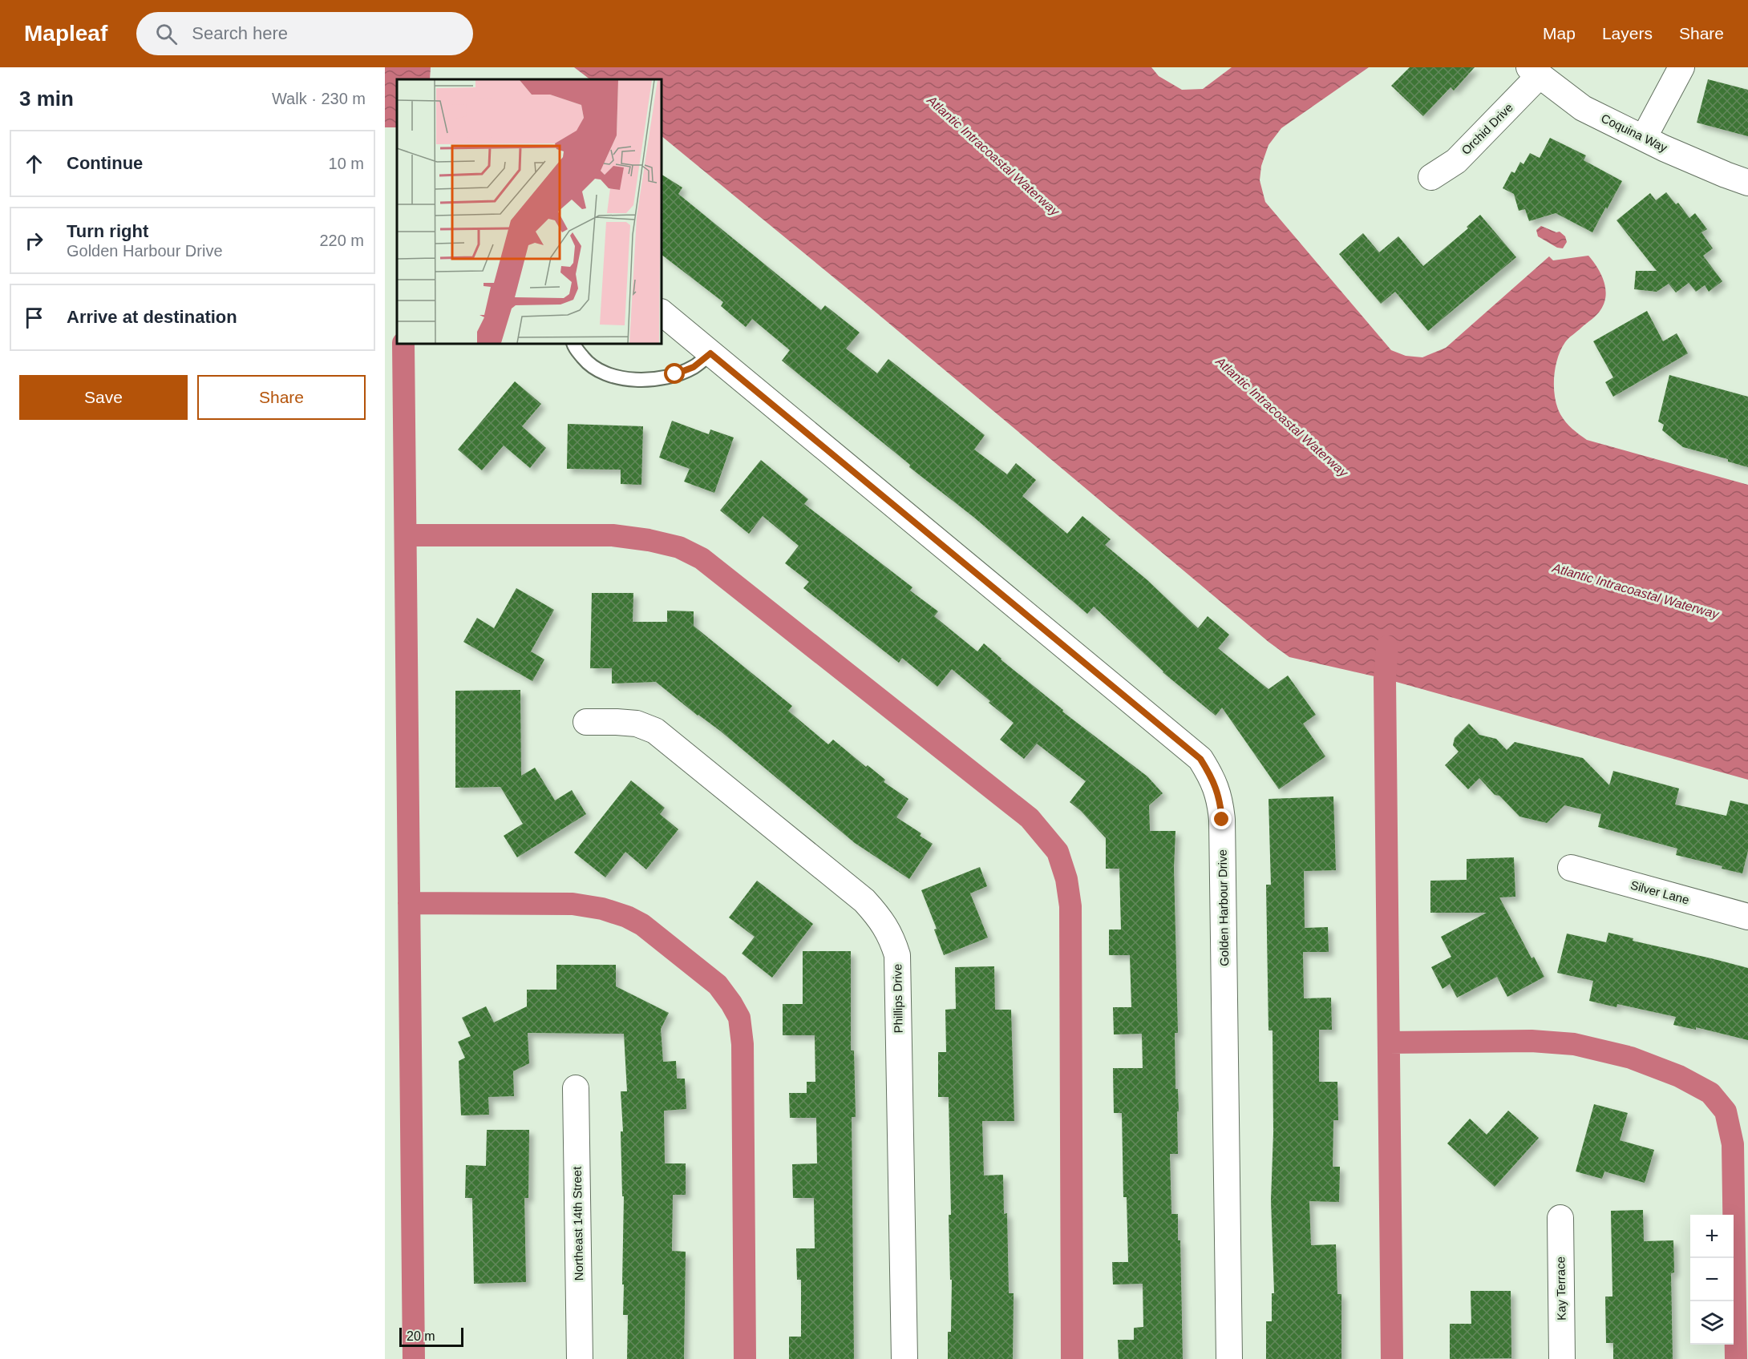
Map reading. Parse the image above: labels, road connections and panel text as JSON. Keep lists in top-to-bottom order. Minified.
{"streets":{"street":["Orchid Drive","Coquina Way","Silver Lane","Golden Harbour Drive","Phillips Drive","Northeast 14th Street","Kay Terrace"]},"crossings":[["Orchid Drive","Coquina Way"]],"water":["Atlantic Intracoastal Waterway"],"scale_bar":"20 m","page":{"header":"Mapleaf","search":"Search here","nav":["Map","Layers","Share"],"heading":["3 min","Walk · 230 m"],"list":[["Continue","10 m"],["Turn right","Golden Harbour Drive","220 m"],"Arrive at destination"],"buttons":["Save","Share"],"map_buttons":["+","−"],"scale":"20 m"}}
